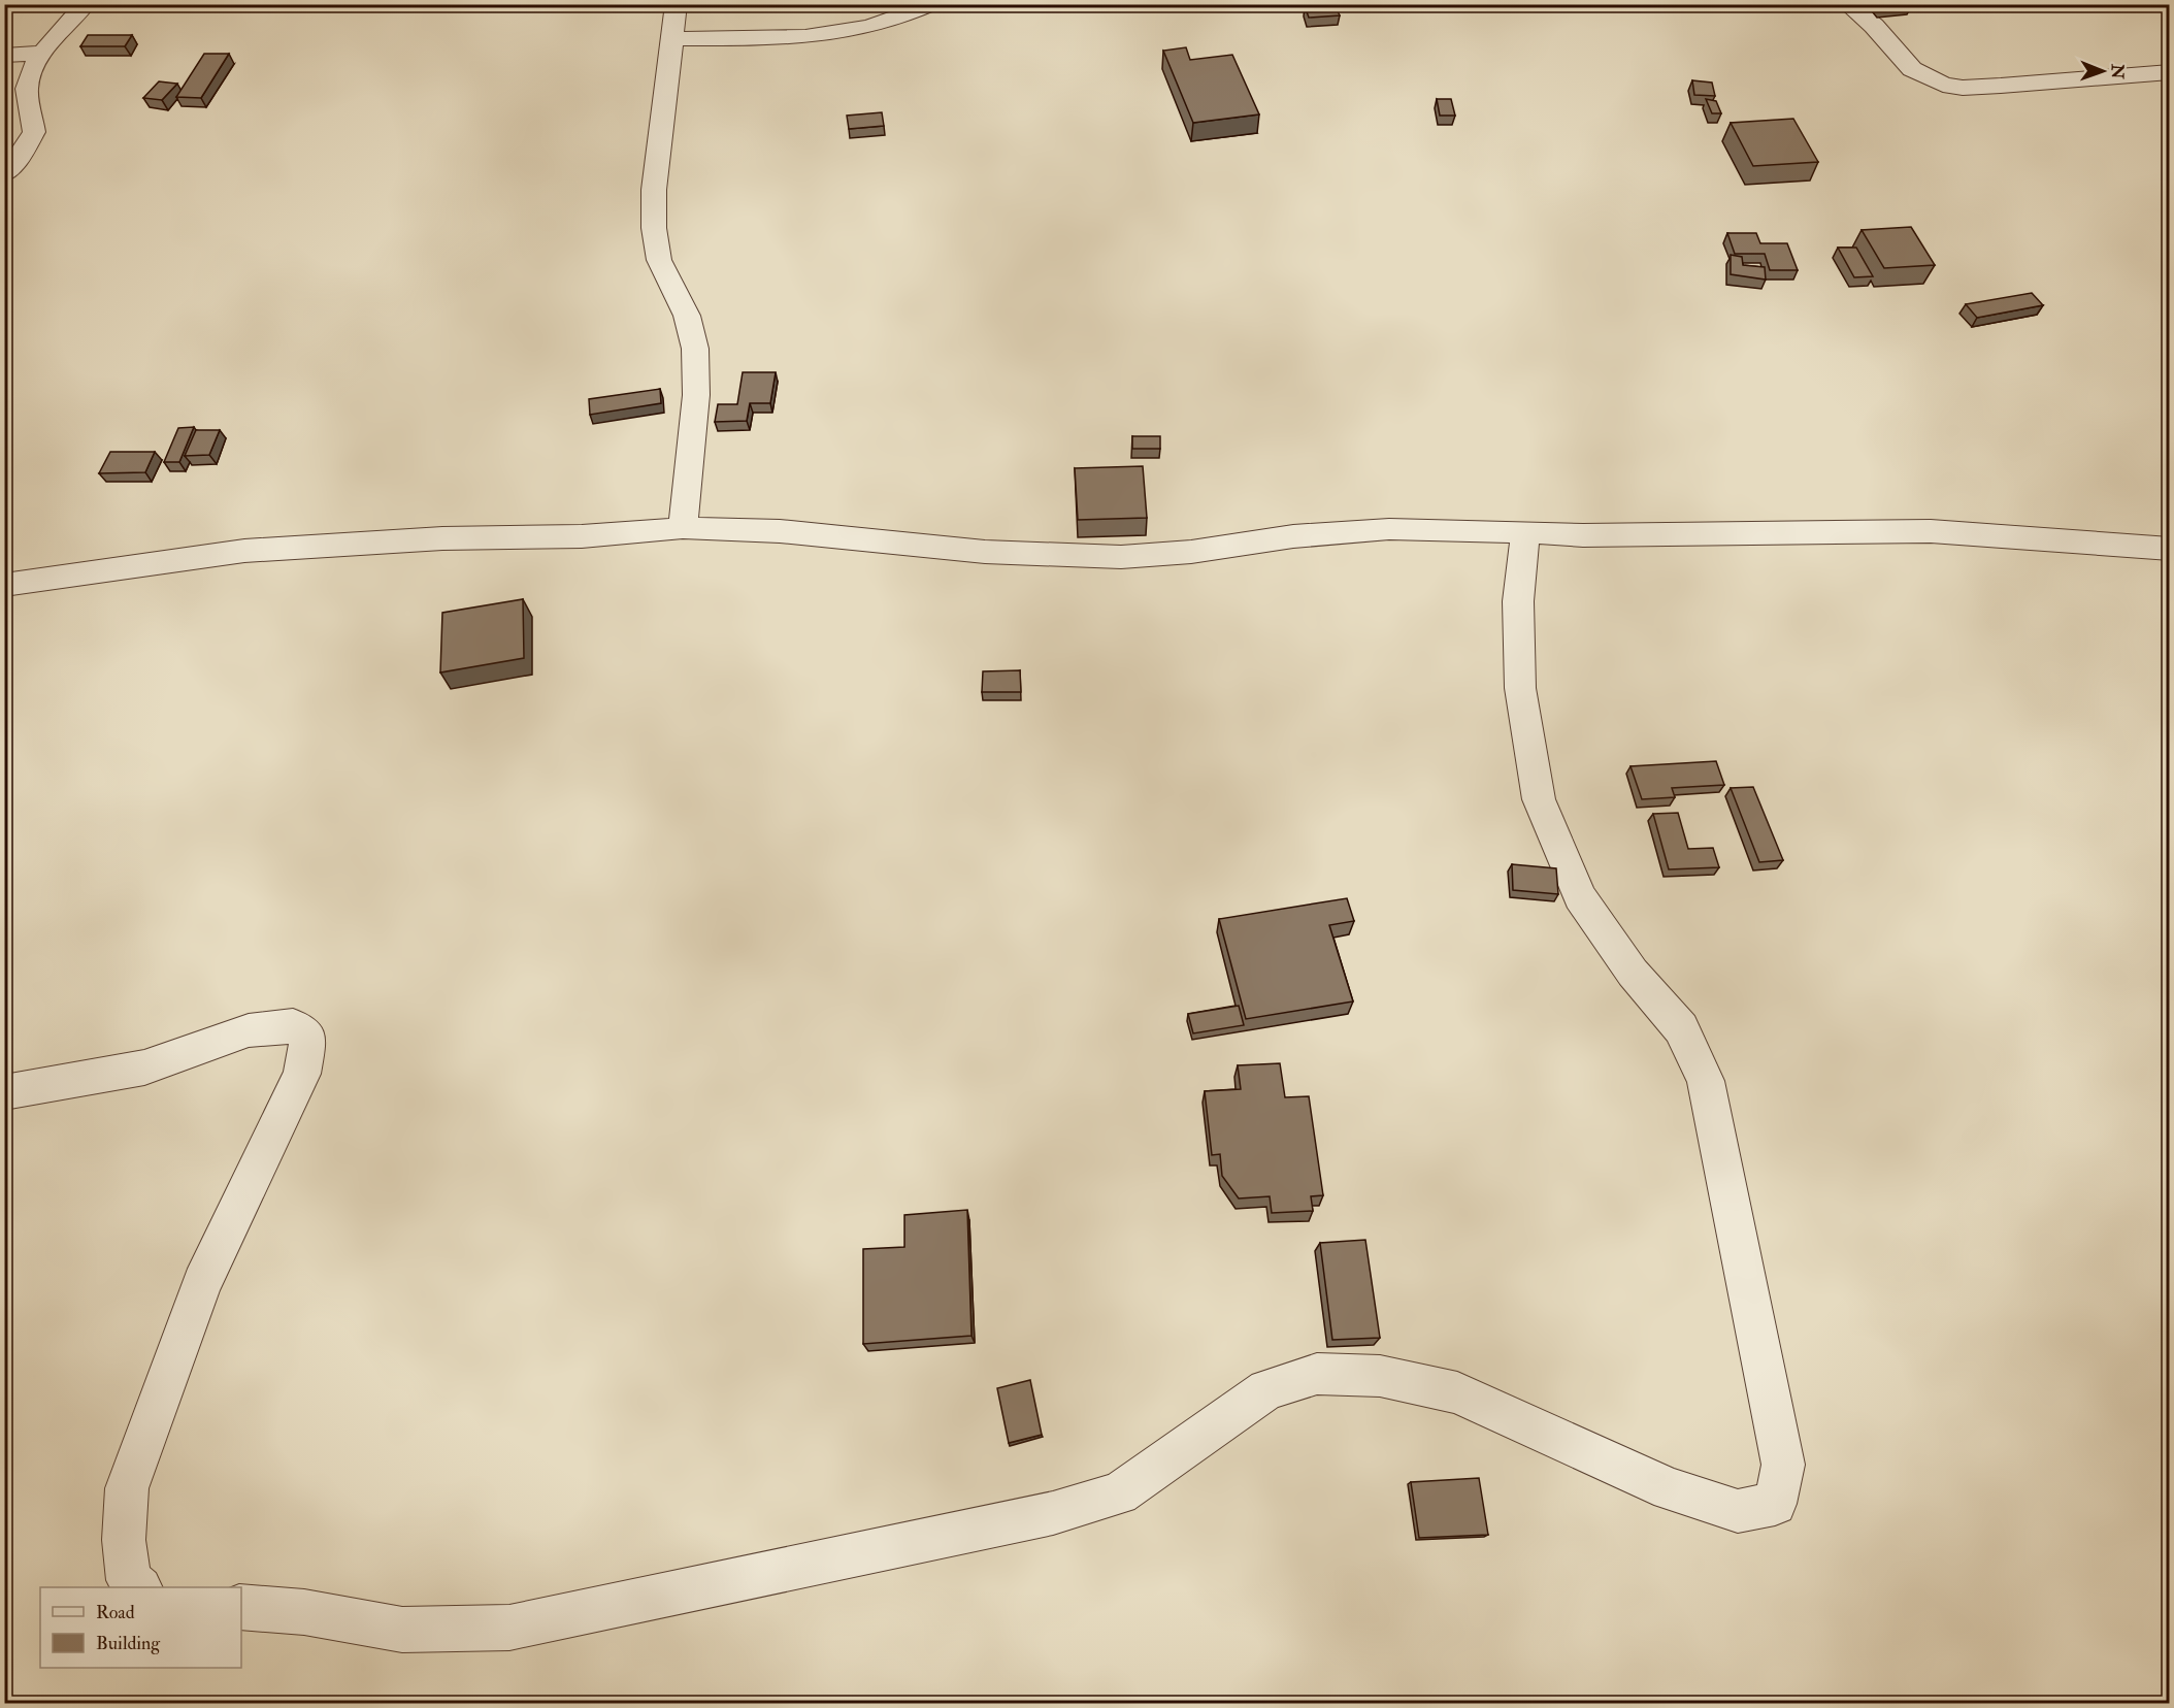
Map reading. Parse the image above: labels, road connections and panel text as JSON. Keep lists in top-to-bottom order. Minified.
{"legend":["Road","Building"],"north":"right"}
